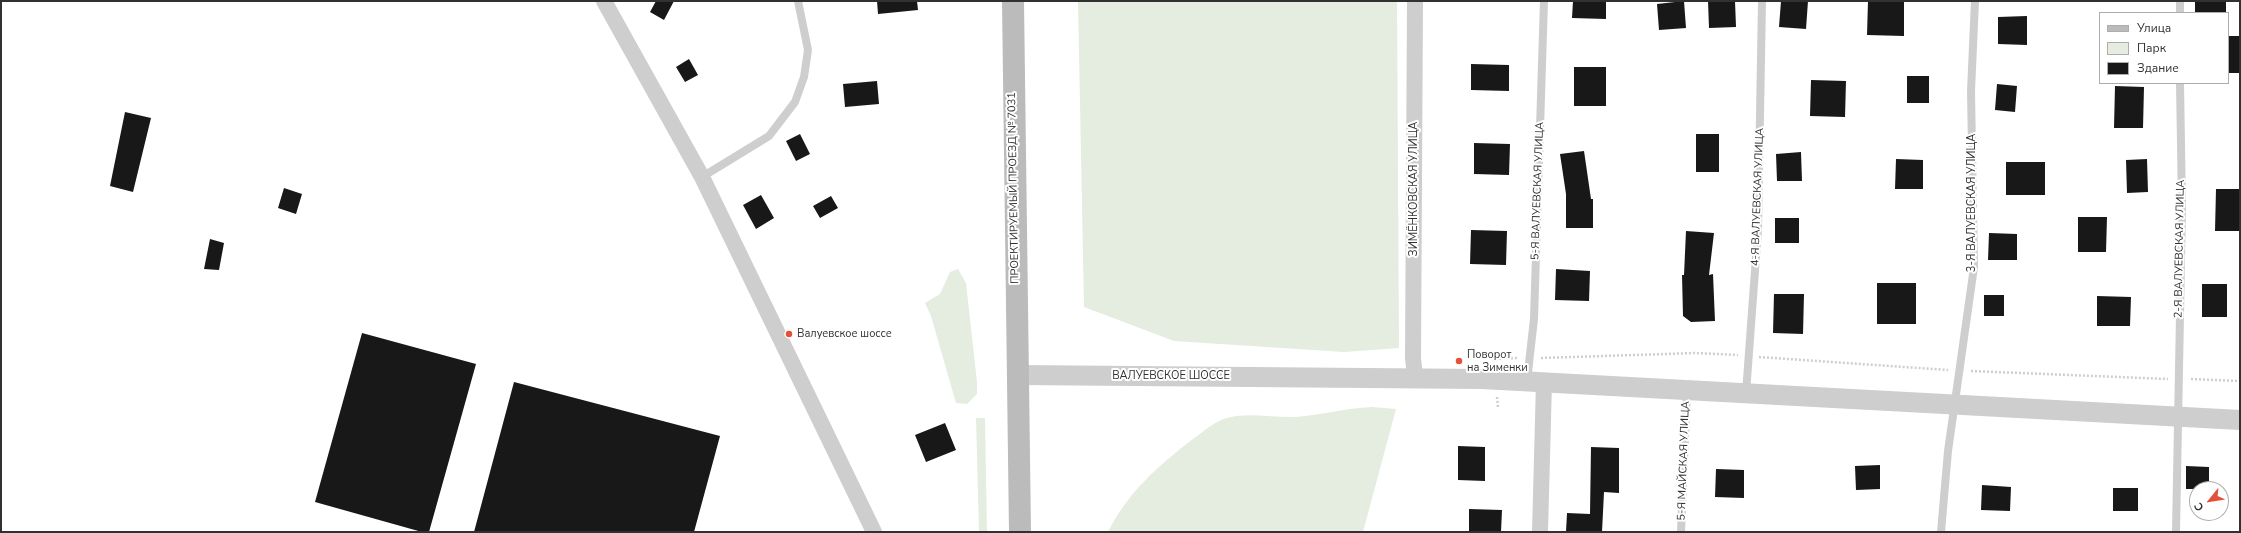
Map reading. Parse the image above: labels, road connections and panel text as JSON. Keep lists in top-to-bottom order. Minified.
{"streets":{"main road":["ПРОЕКТИРУЕМЫЙ ПРОЕЗД № 7031"],"street":["ЗИМЁНКОВСКАЯ УЛИЦА","ВАЛУЕВСКОЕ ШОССЕ"],"lane":["5-Я ВАЛУЕВСКАЯ УЛИЦА","4-Я ВАЛУЕВСКАЯ УЛИЦА","3-Я ВАЛУЕВСКАЯ УЛИЦА","2-Я ВАЛУЕВСКАЯ УЛИЦА","5-Я МАЙСКАЯ УЛИЦА"]},"crossings":[["ПРОЕКТИРУЕМЫЙ ПРОЕЗД № 7031","ВАЛУЕВСКОЕ ШОССЕ"],["ЗИМЁНКОВСКАЯ УЛИЦА","ВАЛУЕВСКОЕ ШОССЕ"],["5-Я ВАЛУЕВСКАЯ УЛИЦА","ВАЛУЕВСКОЕ ШОССЕ"],["4-Я ВАЛУЕВСКАЯ УЛИЦА","ВАЛУЕВСКОЕ ШОССЕ"],["3-Я ВАЛУЕВСКАЯ УЛИЦА","ВАЛУЕВСКОЕ ШОССЕ"],["2-Я ВАЛУЕВСКАЯ УЛИЦА","ВАЛУЕВСКОЕ ШОССЕ"],["ВАЛУЕВСКОЕ ШОССЕ","5-Я МАЙСКАЯ УЛИЦА"]],"places":["Валуевское шоссе","Поворот на Зименки"],"legend":["Улица","Парк","Здание"],"north":"bottom left"}
